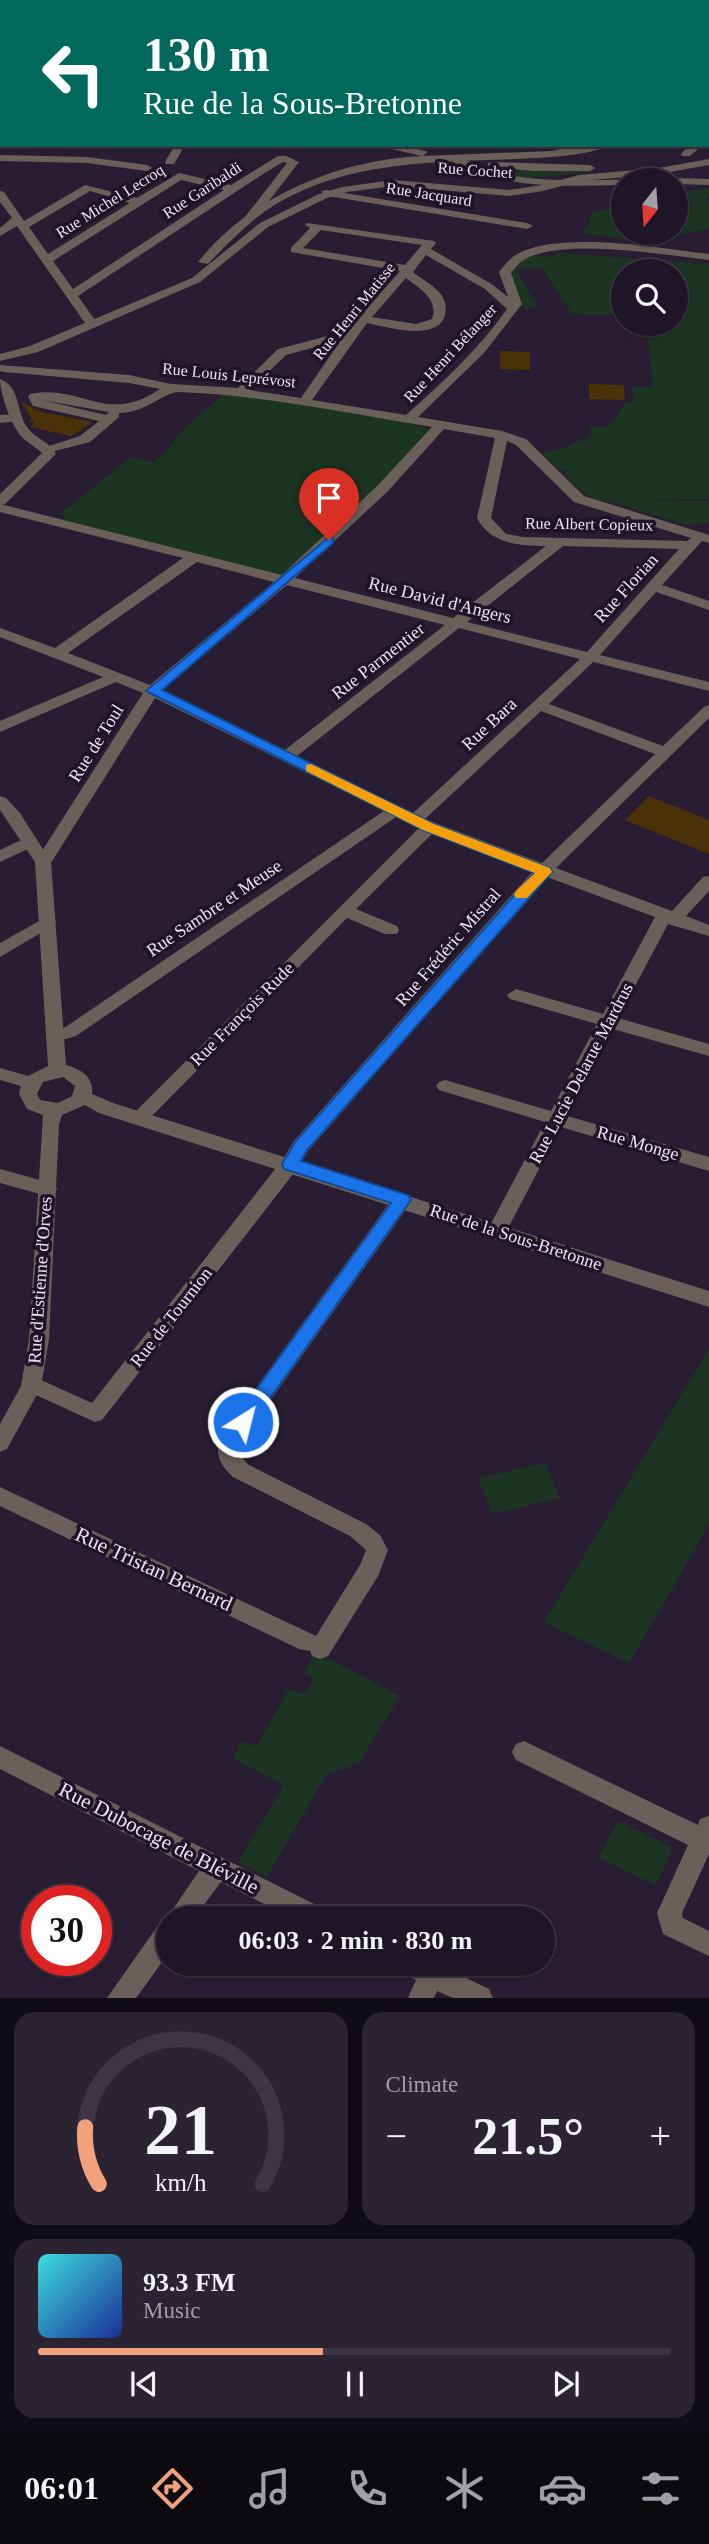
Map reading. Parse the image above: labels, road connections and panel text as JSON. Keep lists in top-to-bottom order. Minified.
{"streets":{"street":["Rue Cochet","Rue Garibaldi","Rue Jacquard","Rue Michel Lecroq","Rue Henri Matisse","Rue Henri Bélanger","Rue Louis Leprévost","Rue Albert Copieux","Rue Florian","Rue David d'Angers","Rue Parmentier","Rue Bara","Rue de Toul","Rue Sambre et Meuse","Rue Frédéric Mistral","Rue François Rude","Rue Lucie Delarue Mardrus","Rue Monge","Rue de la Sous-Bretonne","Rue d'Estienne d'Orves","Rue de Tournion","Rue Tristan Bernard","Rue Dubocage de Bléville"]},"crossings":[["Rue Cochet","Rue Jacquard"],["Rue Cochet","Rue Louis Leprévost"],["Rue Garibaldi","Rue Michel Lecroq"],["Rue Henri Matisse","Rue Louis Leprévost"],["Rue Henri Bélanger","Rue Louis Leprévost"],["Rue Henri Bélanger","Rue Albert Copieux"],["Rue Louis Leprévost","Rue Albert Copieux"],["Rue Albert Copieux","Rue Florian"],["Rue Albert Copieux","Rue Parmentier"],["Rue Albert Copieux","Rue de Toul"],["Rue Florian","Rue David d'Angers"],["Rue Florian","Rue Bara"],["Rue David d'Angers","Rue Parmentier"],["Rue David d'Angers","Rue Bara"],["Rue David d'Angers","Rue de Toul"],["Rue Bara","Rue François Rude"],["Rue Frédéric Mistral","Rue de la Sous-Bretonne"],["Rue Frédéric Mistral","Rue de Tournion"],["Rue François Rude","Rue de la Sous-Bretonne"],["Rue Lucie Delarue Mardrus","Rue Monge"],["Rue Lucie Delarue Mardrus","Rue de la Sous-Bretonne"],["Rue de la Sous-Bretonne","Rue d'Estienne d'Orves"],["Rue de la Sous-Bretonne","Rue de Tournion"],["Rue de la Sous-Bretonne","Rue Tristan Bernard"],["Rue d'Estienne d'Orves","Rue de Tournion"]],"north":"bottom","page":{"turn":["130 m","Rue de la Sous-Bretonne"],"limit":"30","trip":"06:03 · 2 min · 830 m","tile":"Climate","heat":["−","21.5°","+"],"song":["93.3 FM","Music"],"tabs":"06:01","gauge":["21","km/h"]}}
